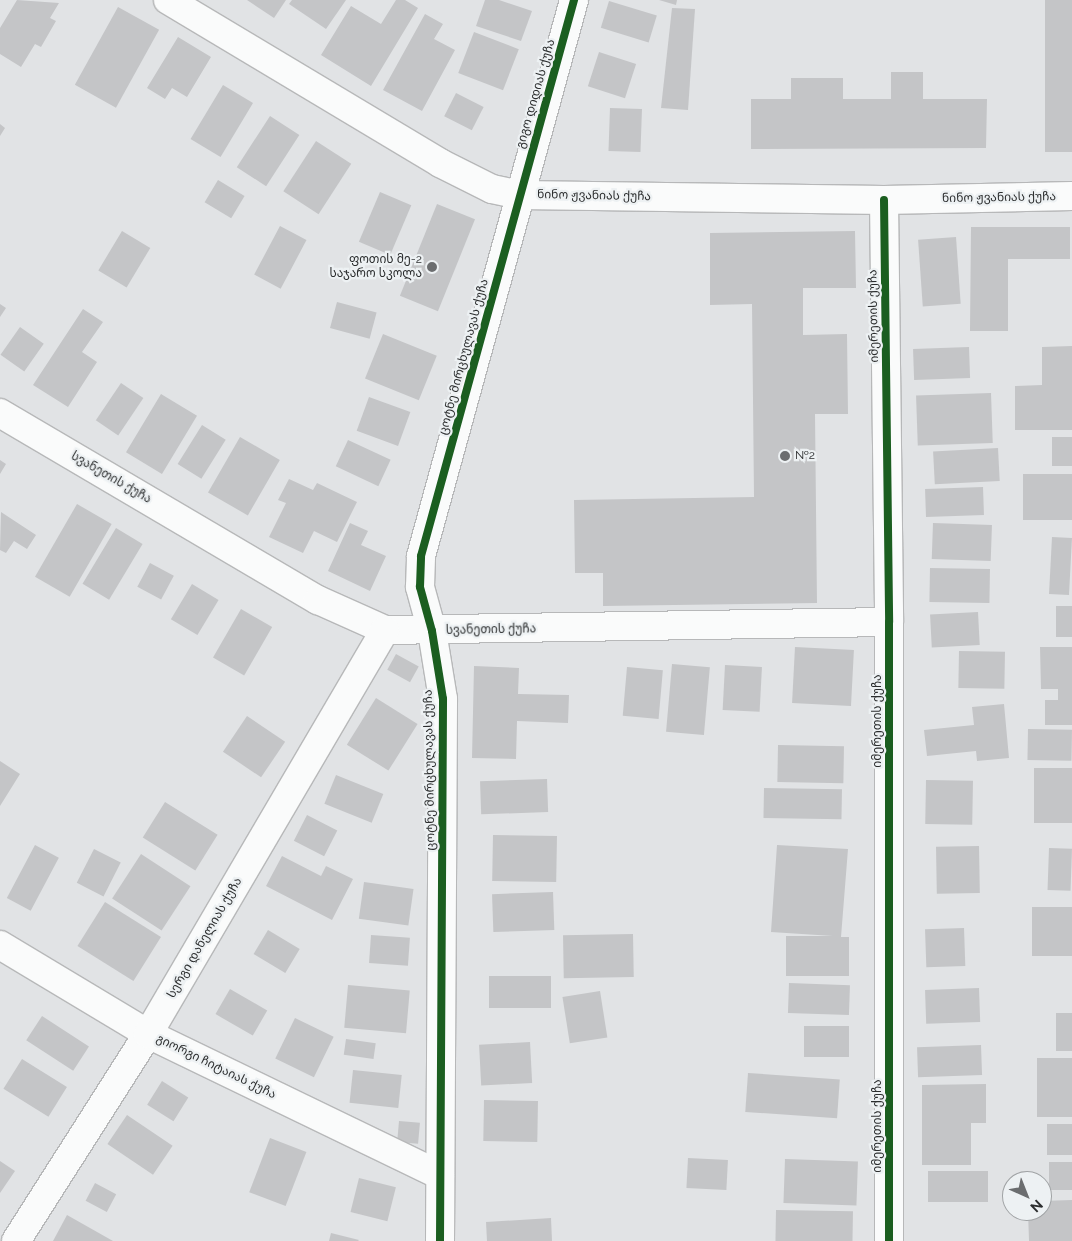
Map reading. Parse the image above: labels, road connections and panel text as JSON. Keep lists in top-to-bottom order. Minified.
{"streets":{"street":["გიგო დიდიას ქუჩა","ნინო ჟვანიას ქუჩა","იმერეთის ქუჩა","ცოტნე მირცხულავას ქუჩა","სვანეთის ქუჩა","სერგი დანელიას ქუჩა","გიორგი ჩიტაიას ქუჩა"]},"crossings":[["გიგო დიდიას ქუჩა","ნინო ჟვანიას ქუჩა"],["გიგო დიდიას ქუჩა","ცოტნე მირცხულავას ქუჩა"],["ნინო ჟვანიას ქუჩა","იმერეთის ქუჩა"],["ნინო ჟვანიას ქუჩა","ცოტნე მირცხულავას ქუჩა"],["იმერეთის ქუჩა","სვანეთის ქუჩა"],["ცოტნე მირცხულავას ქუჩა","სვანეთის ქუჩა"],["ცოტნე მირცხულავას ქუჩა","გიორგი ჩიტაიას ქუჩა"],["სვანეთის ქუჩა","სერგი დანელიას ქუჩა"],["სერგი დანელიას ქუჩა","გიორგი ჩიტაიას ქუჩა"]],"places":["ფოთის მე-2 საჯარო სკოლა","№2"],"north":"bottom right"}
